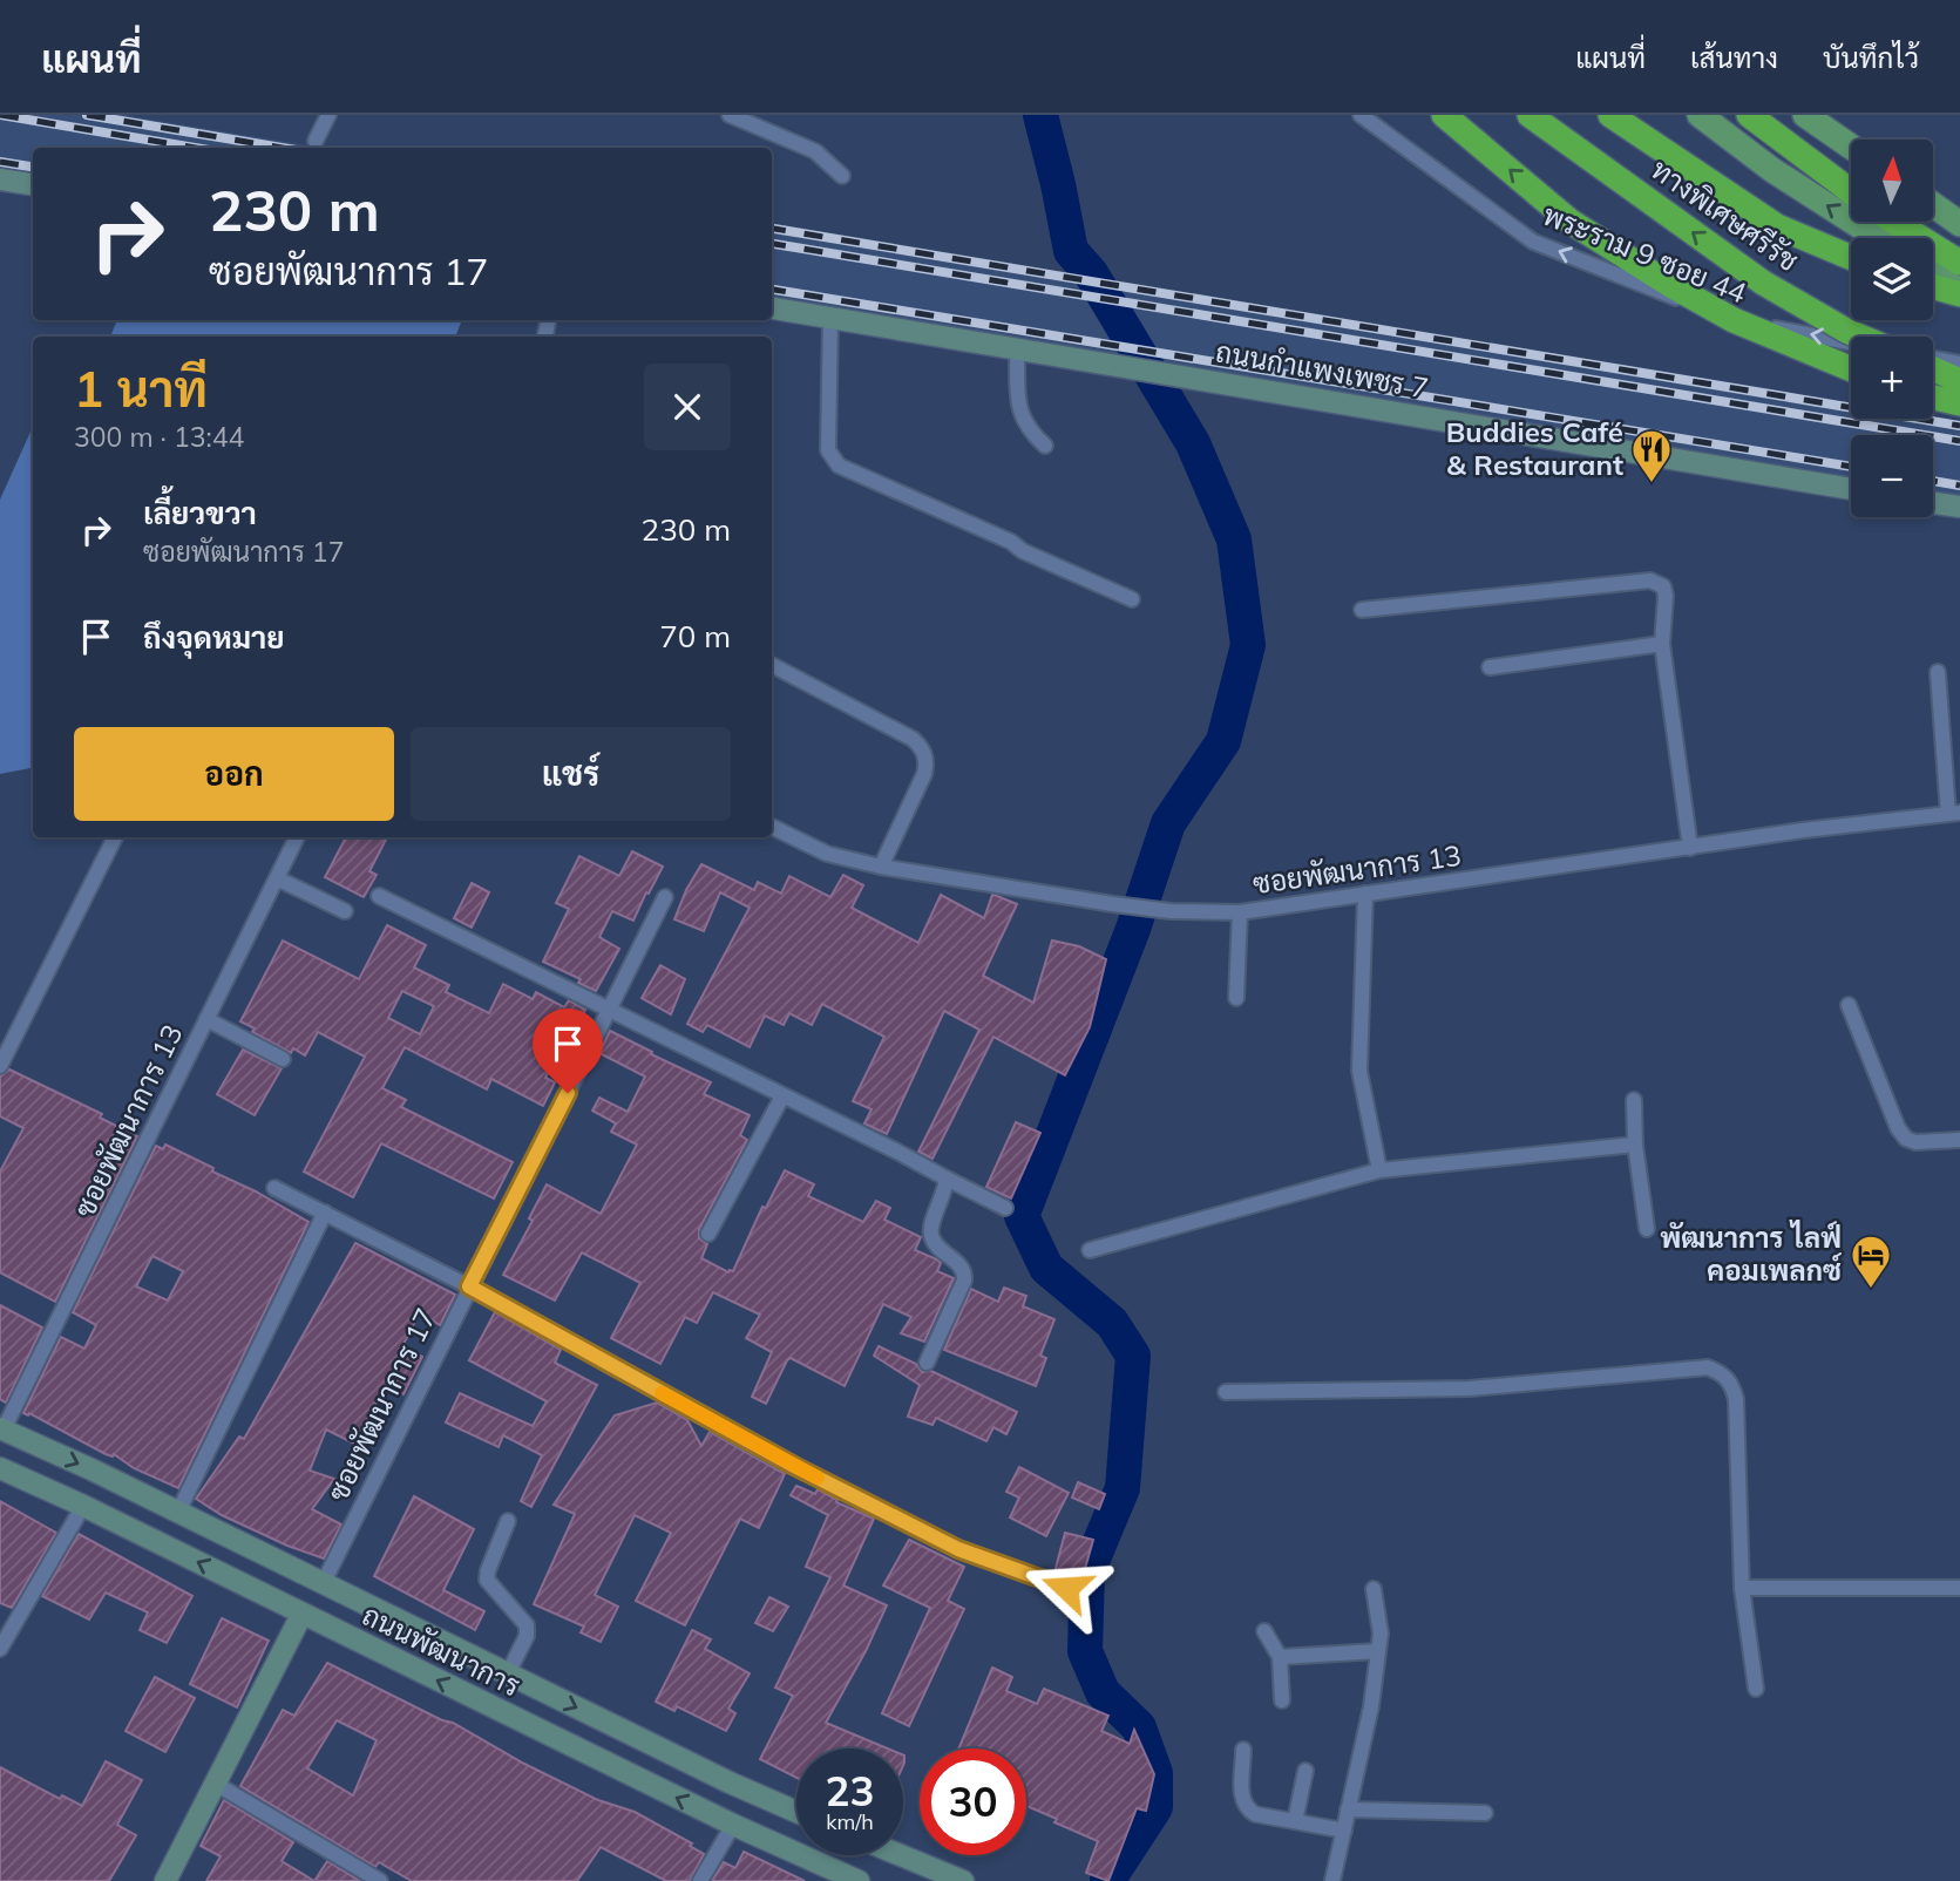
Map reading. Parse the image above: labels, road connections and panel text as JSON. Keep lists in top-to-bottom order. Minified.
{"streets":{"highway":["ทางพิเศษศรีรัช"],"main road":["ถนนกำแพงเพชร 7","ถนนพัฒนาการ"],"street":["พระราม 9 ซอย 44","ซอยพัฒนาการ 13","ซอยพัฒนาการ 17"]},"crossings":[["ซอยพัฒนาการ 13","ถนนพัฒนาการ"],["ซอยพัฒนาการ 17","ถนนพัฒนาการ"]],"one_way":["พระราม 9 ซอย 44"],"places":{"restaurant":["Buddies Café & Restaurant"],"hotel":["พัฒนาการ ไลฟ์ คอมเพลกซ์"]},"north":"top","page":{"header":"แผนที่","nav":["แผนที่","เส้นทาง","บันทึกไว้"],"map_buttons":["+","−"],"turn":["230 m","ซอยพัฒนาการ 17"],"heading":["1 นาที","300 m · 13:44"],"list":[{"name":"เลี้ยวขวา","note":"ซอยพัฒนาการ 17","value":"230 m"},{"name":"ถึงจุดหมาย","value":"70 m"}],"buttons":["ออก","แชร์"],"speed":"23 km/h","limit":"30"}}
